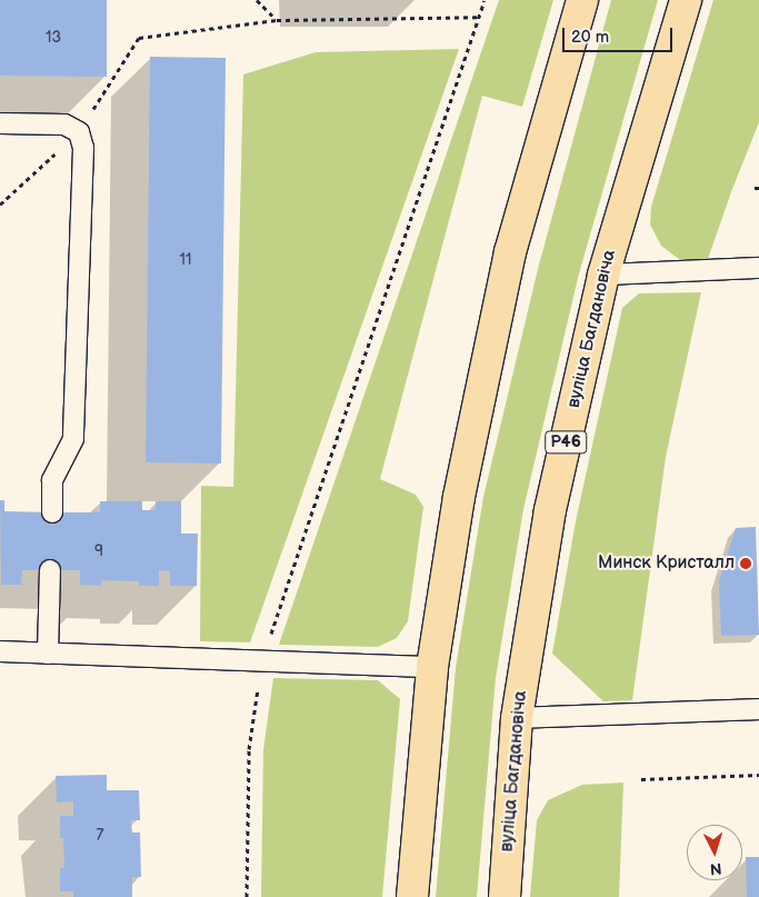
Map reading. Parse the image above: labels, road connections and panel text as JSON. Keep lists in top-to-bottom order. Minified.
{"streets":{"main road":["вуліца Багдановіча","Р46"]},"places":["Минск Кристалл"],"house_numbers":["13","11","9","7"],"scale_bar":"20 m","north":"bottom"}
